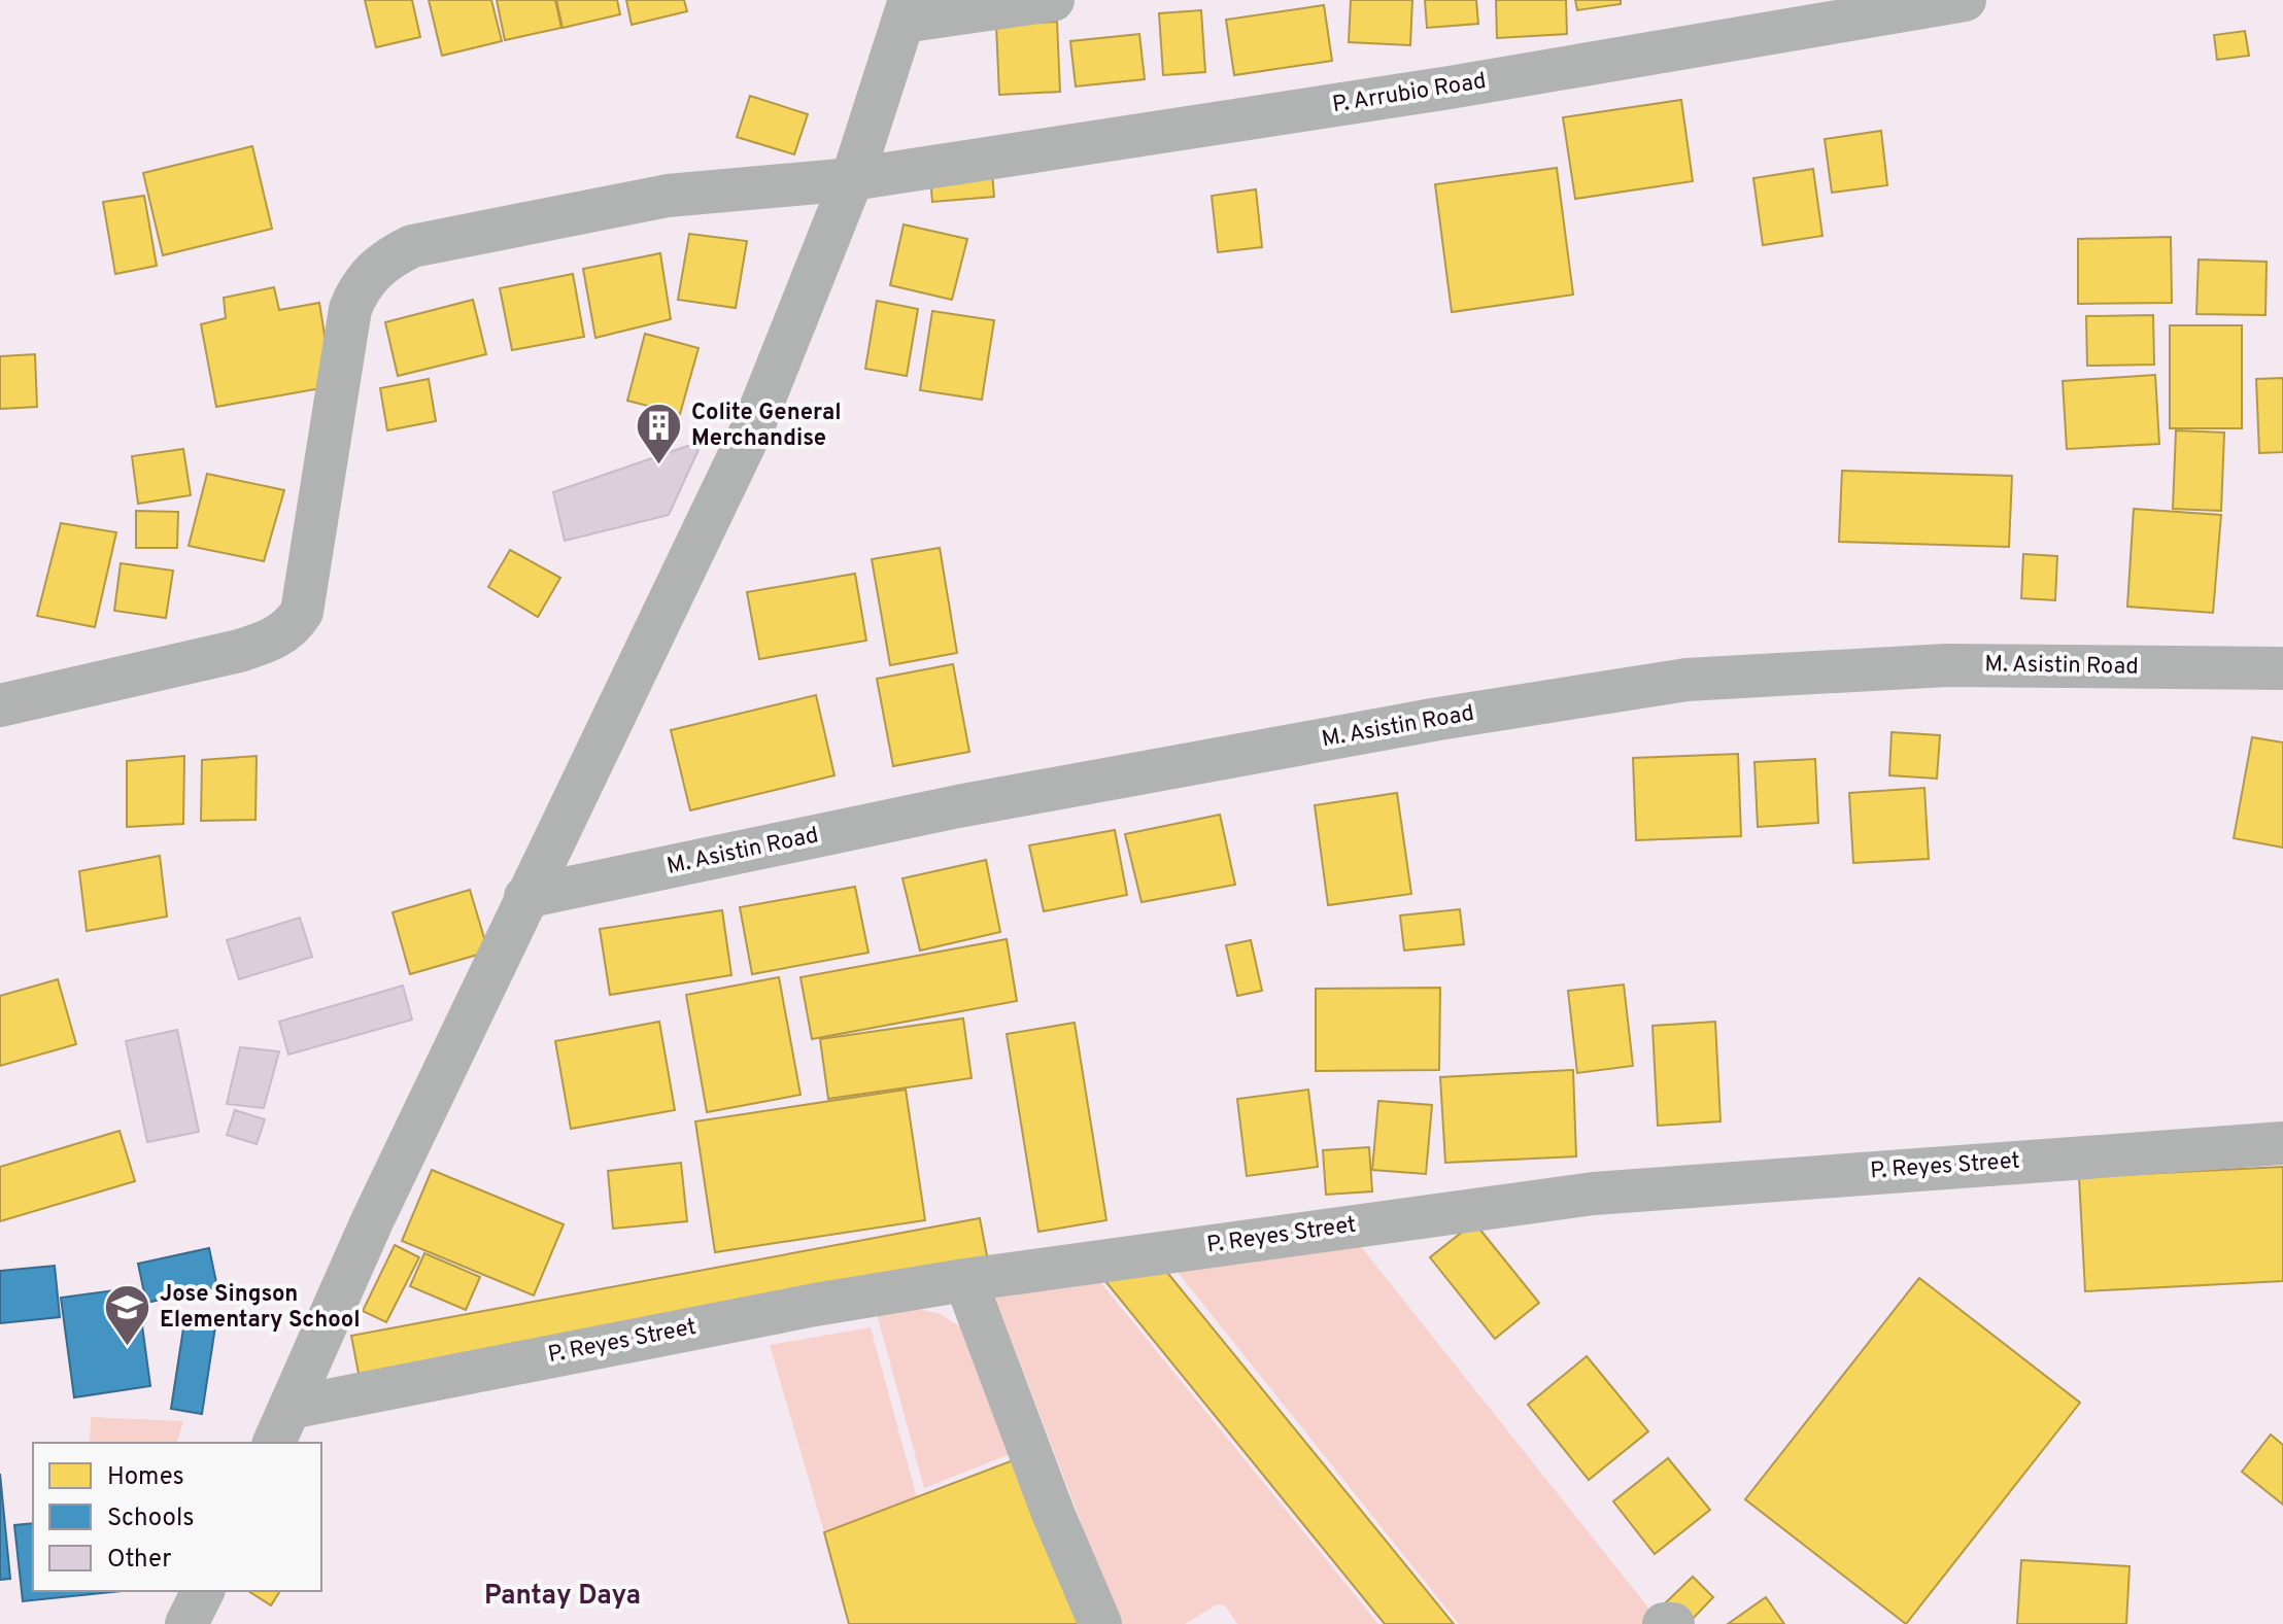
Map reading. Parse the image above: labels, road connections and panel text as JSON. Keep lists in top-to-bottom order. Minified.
{"streets":{"street":["P. Arrubio Road","M. Asistin Road","P. Reyes Street"]},"districts":["Pantay Daya"],"places":{"building":["Colite General Merchandise"],"school or university":["Jose Singson Elementary School"]},"legend":["Homes","Schools","Other"]}
